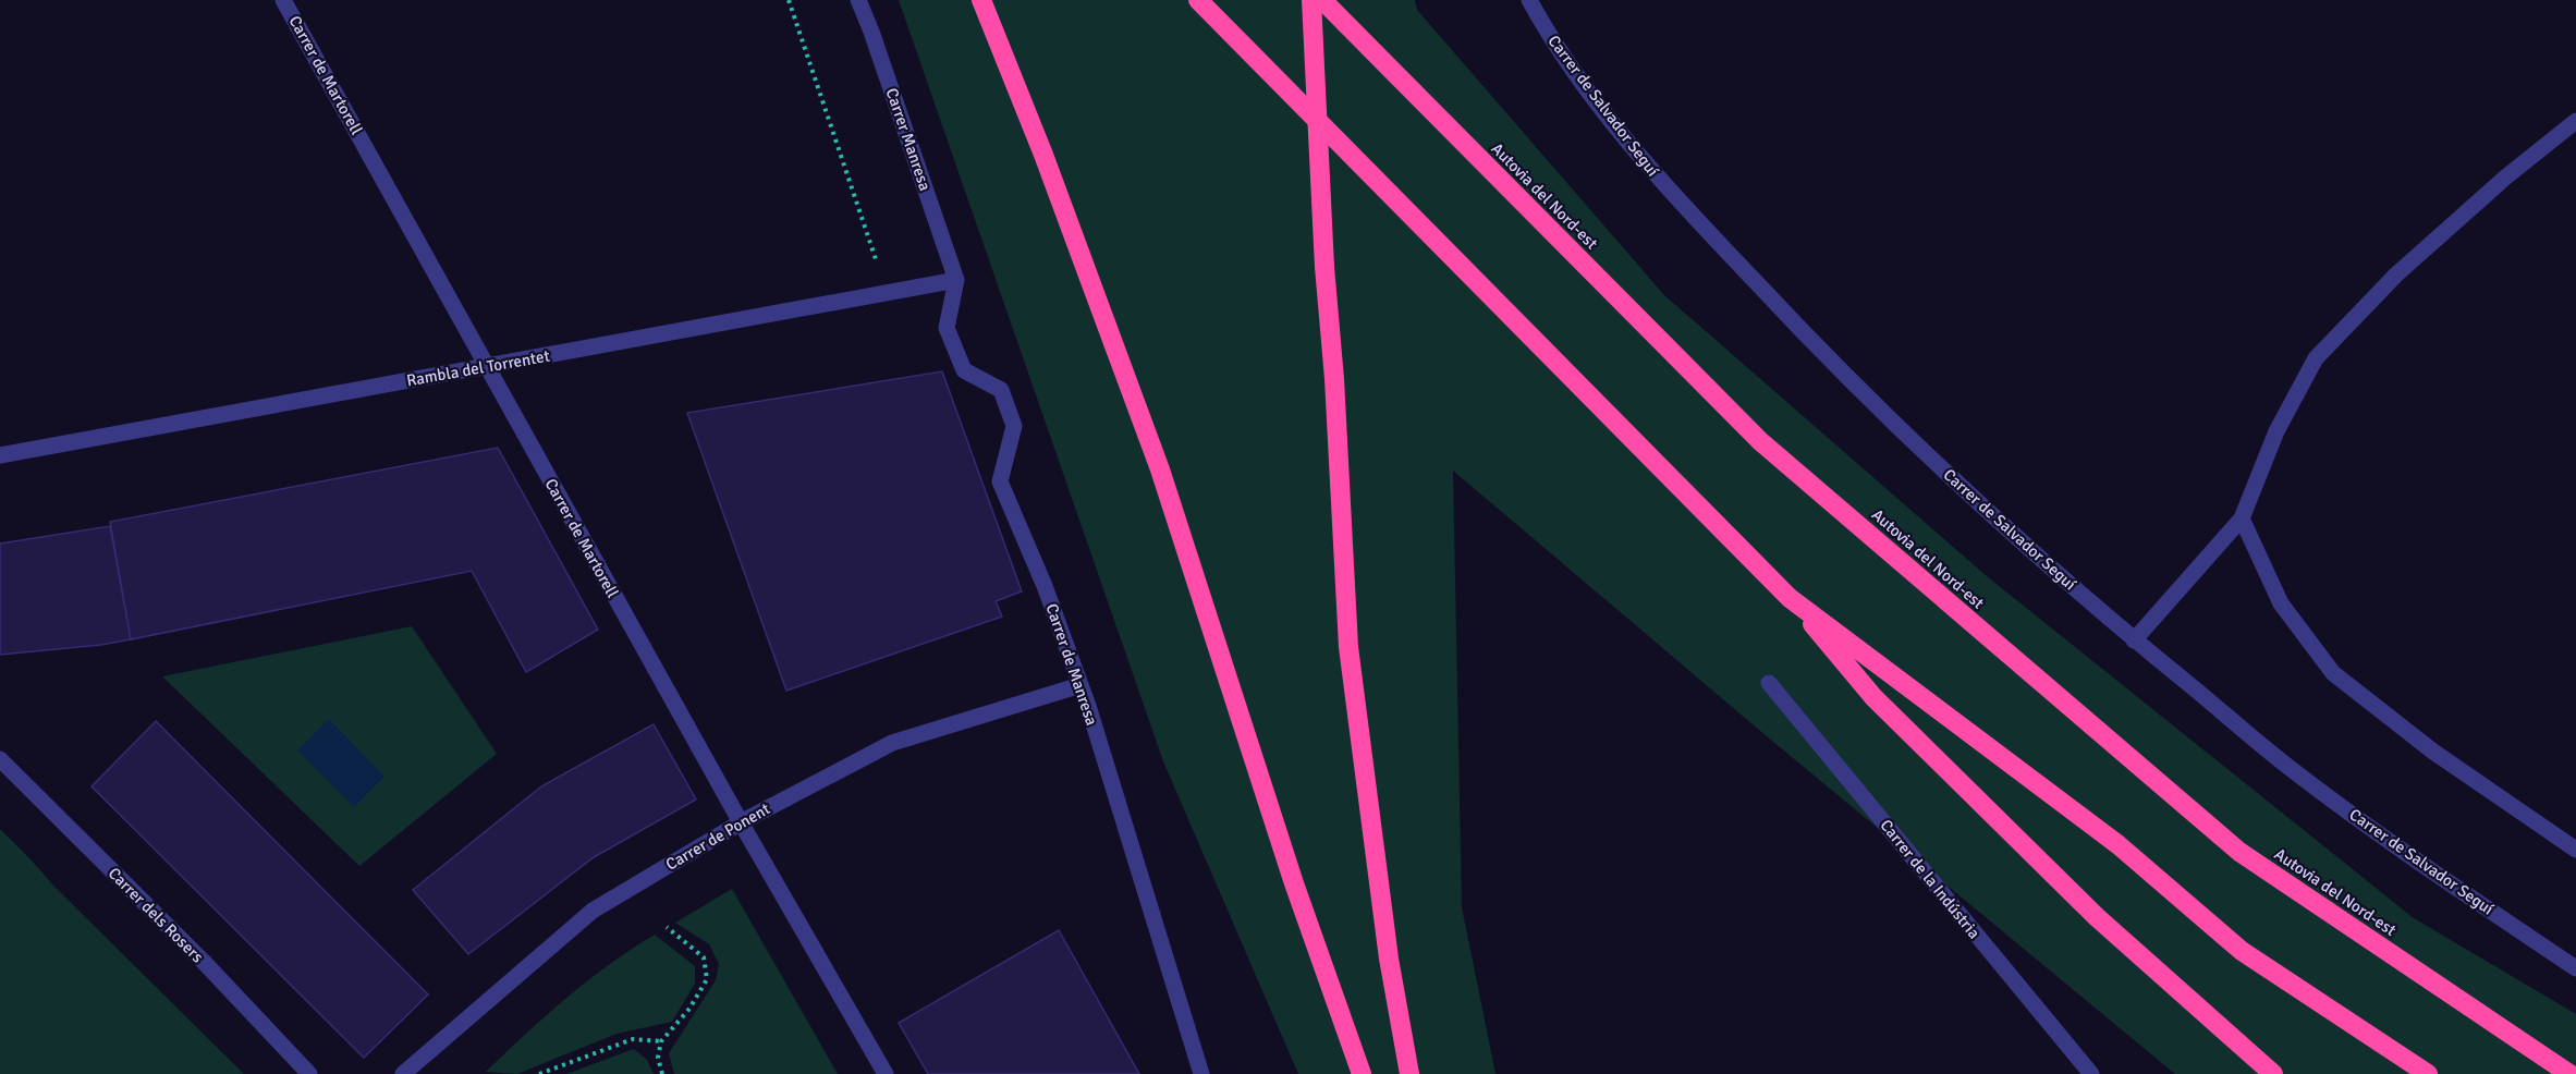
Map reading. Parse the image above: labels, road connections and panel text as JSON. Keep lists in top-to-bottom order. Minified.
{"streets":{"highway":["Autovia del Nord-est"],"street":["Carrer de Martorell","Carrer de Salvador Seguí","Carrer Manresa","Rambla del Torrentet","Carrer de Manresa","Carrer de Ponent","Carrer de la Indústria","Carrer dels Rosers"]},"crossings":[["Carrer de Martorell","Rambla del Torrentet"],["Carrer de Martorell","Carrer de Ponent"],["Carrer Manresa","Rambla del Torrentet"],["Carrer Manresa","Carrer de Manresa"],["Rambla del Torrentet","Carrer de Manresa"],["Carrer de Manresa","Carrer de Ponent"]]}
